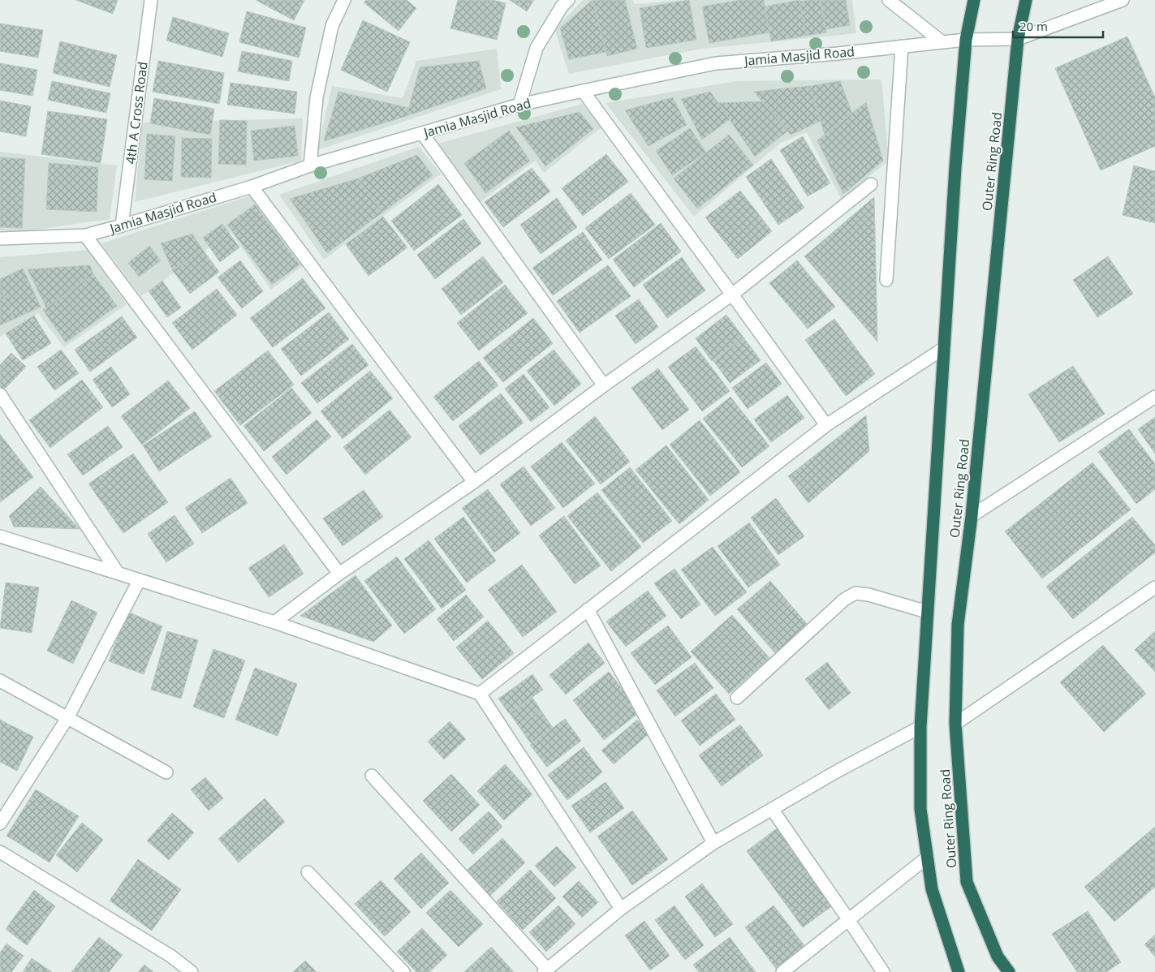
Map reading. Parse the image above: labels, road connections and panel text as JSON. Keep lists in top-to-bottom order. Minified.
{"streets":{"highway":["Outer Ring Road"],"street":["Jamia Masjid Road","4th A Cross Road"]},"crossings":[["Jamia Masjid Road","4th A Cross Road"],["Jamia Masjid Road","Outer Ring Road"]],"scale_bar":"20 m"}
